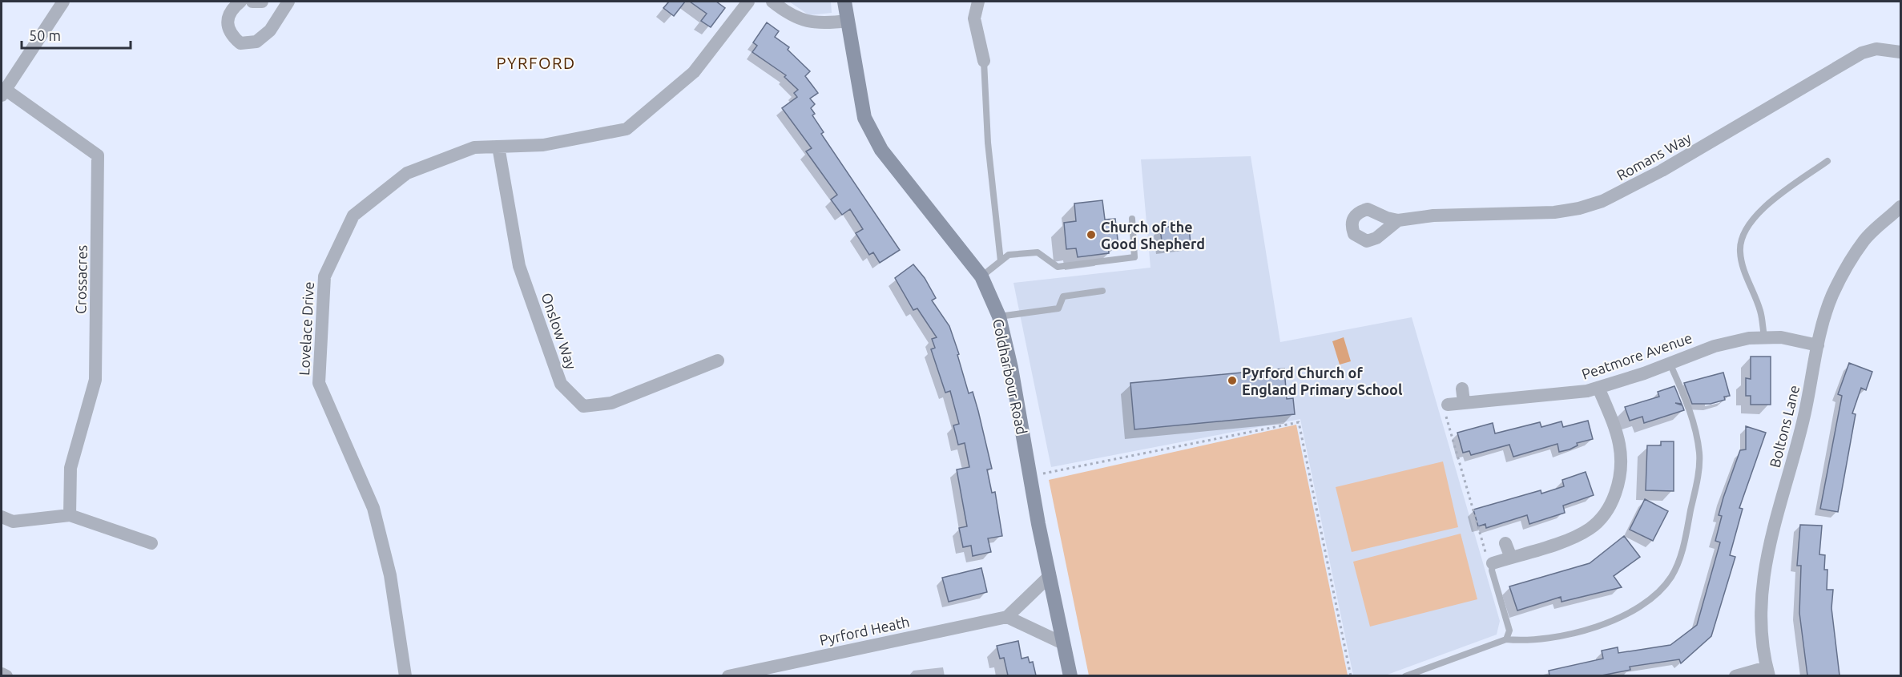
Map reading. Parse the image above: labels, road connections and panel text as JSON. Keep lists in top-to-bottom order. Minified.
{"streets":{"main road":["Coldharbour Road"],"street":["Romans Way","Crossacres","Lovelace Drive","Onslow Way","Peatmore Avenue","Boltons Lane","Pyrford Heath"]},"crossings":[["Lovelace Drive","Onslow Way"],["Peatmore Avenue","Boltons Lane"]],"districts":["PYRFORD"],"places":["Church of the Good Shepherd","Pyrford Church of England Primary School"],"scale_bar":"50 m"}
